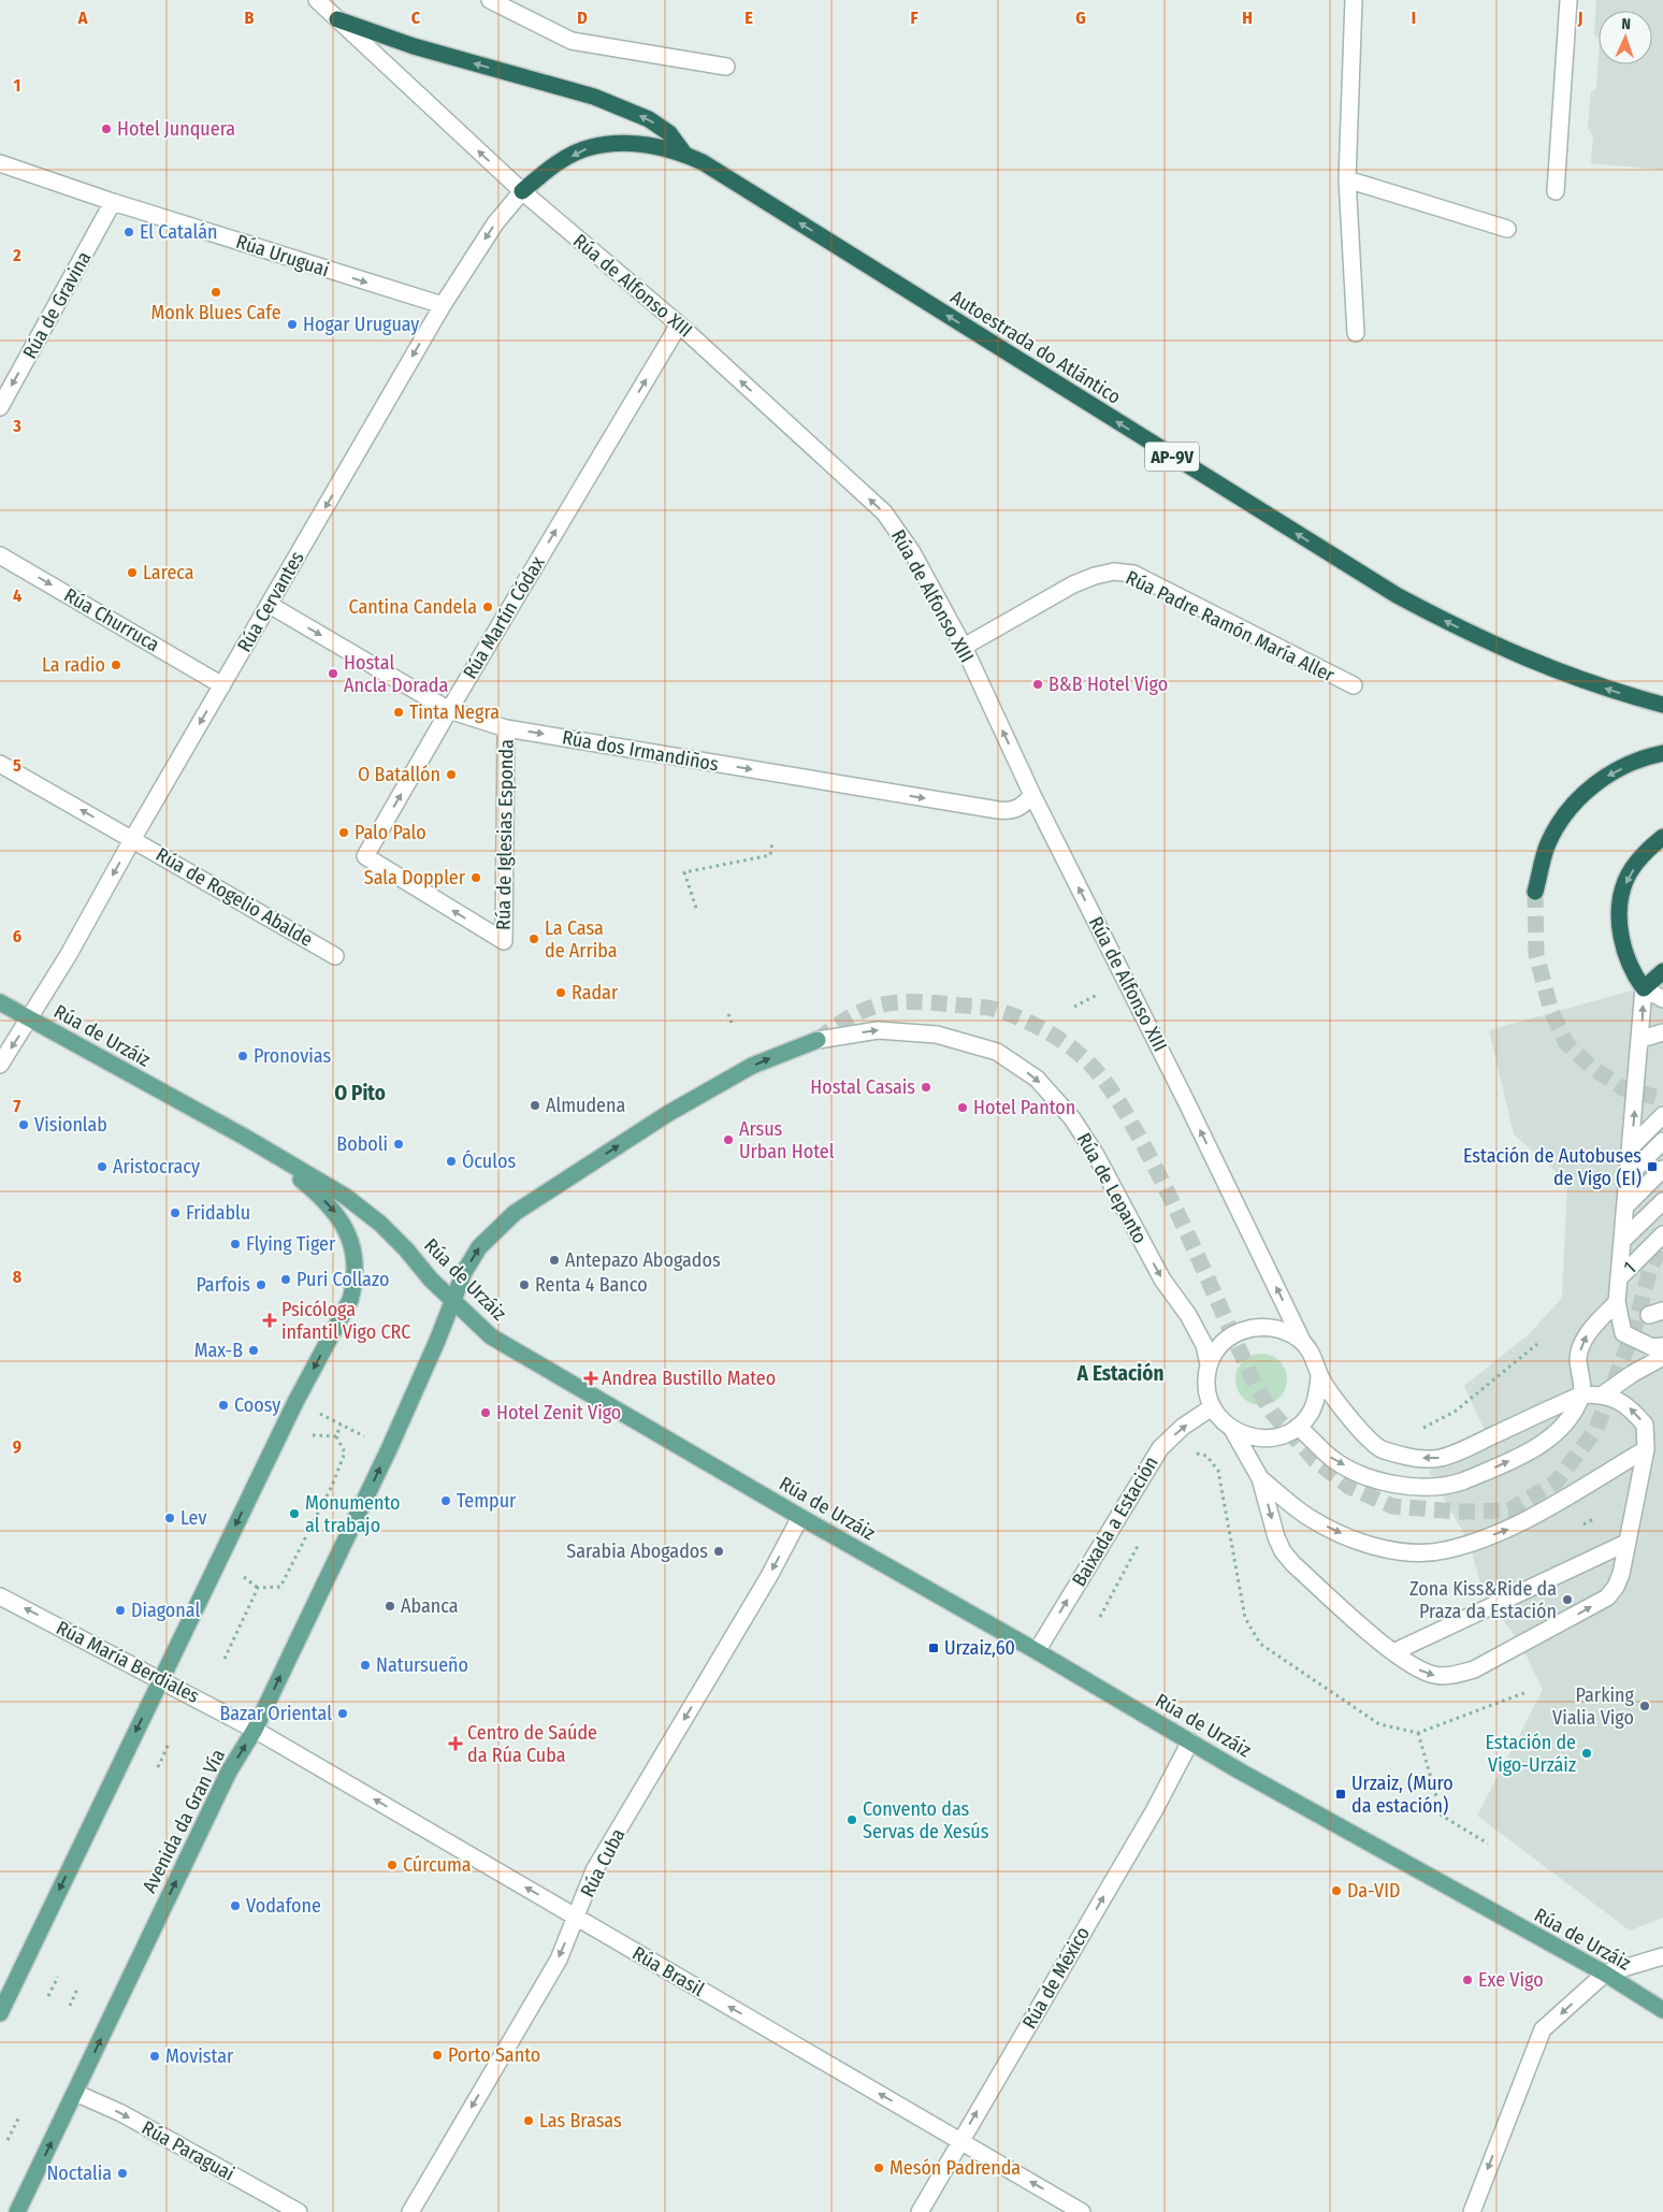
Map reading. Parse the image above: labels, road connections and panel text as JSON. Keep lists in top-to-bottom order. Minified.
{"streets":{"highway":["Autoestrada do Atlántico","AP-9V"],"main road":["Rúa de Urzáiz","Avenida da Gran Vía"],"street":["Rúa Uruguai","Rúa de Alfonso XIII","Rúa de Gravina","Rúa Cervantes","Rúa Martín Códax","Rúa Churruca","Rúa Padre Ramón María Aller","Rúa dos Irmandiños","Rúa de Iglesias Esponda","Rúa de Rogelio Abalde","Rúa de Lepanto","1","Baixada a Estación","Rúa María Berdiales","Rúa Cuba","Rúa Brasil","Rúa de México","Rúa Paraguai"]},"crossings":[["Rúa Uruguai","Rúa de Gravina"],["Rúa Uruguai","Rúa Cervantes"],["Rúa de Alfonso XIII","Autoestrada do Atlántico"],["Rúa de Alfonso XIII","Rúa Cervantes"],["Rúa de Alfonso XIII","Rúa Martín Códax"],["Rúa de Alfonso XIII","Rúa Padre Ramón María Aller"],["Rúa de Alfonso XIII","Rúa dos Irmandiños"],["Rúa de Alfonso XIII","Rúa de Lepanto"],["Rúa de Alfonso XIII","Baixada a Estación"],["Autoestrada do Atlántico","Rúa Cervantes"],["Rúa Cervantes","Rúa Churruca"],["Rúa Cervantes","Rúa dos Irmandiños"],["Rúa Cervantes","Rúa de Rogelio Abalde"],["Rúa Cervantes","Rúa de Urzáiz"],["Rúa Martín Códax","Rúa dos Irmandiños"],["Rúa Martín Códax","Rúa de Iglesias Esponda"],["Rúa dos Irmandiños","Rúa de Iglesias Esponda"],["Rúa de Urzáiz","Baixada a Estación"],["Rúa de Urzáiz","Avenida da Gran Vía"],["Rúa de Urzáiz","Rúa Cuba"],["Rúa de Urzáiz","Rúa de México"],["Rúa de Lepanto","Baixada a Estación"],["Rúa de Lepanto","Avenida da Gran Vía"],["Rúa María Berdiales","Avenida da Gran Vía"],["Rúa María Berdiales","Rúa Brasil"],["Avenida da Gran Vía","Rúa Brasil"],["Avenida da Gran Vía","Rúa Paraguai"],["Rúa Cuba","Rúa Brasil"],["Rúa Brasil","Rúa de México"]],"one_way":["Rúa Uruguai","Rúa de Alfonso XIII","Rúa de Gravina","Autoestrada do Atlántico","Rúa Cervantes","Rúa Martín Códax","Rúa Churruca","Rúa dos Irmandiños","Rúa de Rogelio Abalde","Rúa de Lepanto","Baixada a Estación","Rúa María Berdiales","Rúa Cuba","Rúa Brasil","Rúa de México","Rúa Paraguai"],"districts":["O Pito","A Estación"],"places":{"other":["Hotel Junquera","El Catalán","Monk Blues Cafe","Hogar Uruguay","Lareca","Cantina Candela","La radio","Hostal Ancla Dorada","B&B Hotel Vigo","Tinta Negra","O Batallón","Palo Palo","Sala Doppler","La Casa de Arriba","Radar","Pronovias","Hostal Casais","Almudena","Hotel Panton","Visionlab","Arsus Urban Hotel","Boboli","Óculos","Aristocracy","Fridablu","Flying Tiger","Antepazo Abogados","Puri Collazo","Parfois","Renta 4 Banco","Max-B","Coosy","Hotel Zenit Vigo","Tempur","Monumento al trabajo","Lev","Sarabia Abogados","Zona Kiss&Ride da Praza da Estación","Abanca","Diagonal","Natursueño","Parking Vialia Vigo","Bazar Oriental","Estación de Vigo-Urzáiz","Convento das Servas de Xesús","Cúrcuma","Da-VID","Vodafone","Exe Vigo","Porto Santo","Movistar","Las Brasas","Mesón Padrenda","Noctalia"],"transit":["Estación de Autobuses de Vigo (EI)","Urzaiz,60","Urzaiz, (Muro da estación)"],"health":["Psicóloga infantil Vigo CRC","Andrea Bustillo Mateo","Centro de Saúde da Rúa Cuba"]},"north":"top","grid":{"columns":["A","B","C","D","E","F","G","H","I","J"],"rows":["1","2","3","4","5","6","7","8","9"]}}
